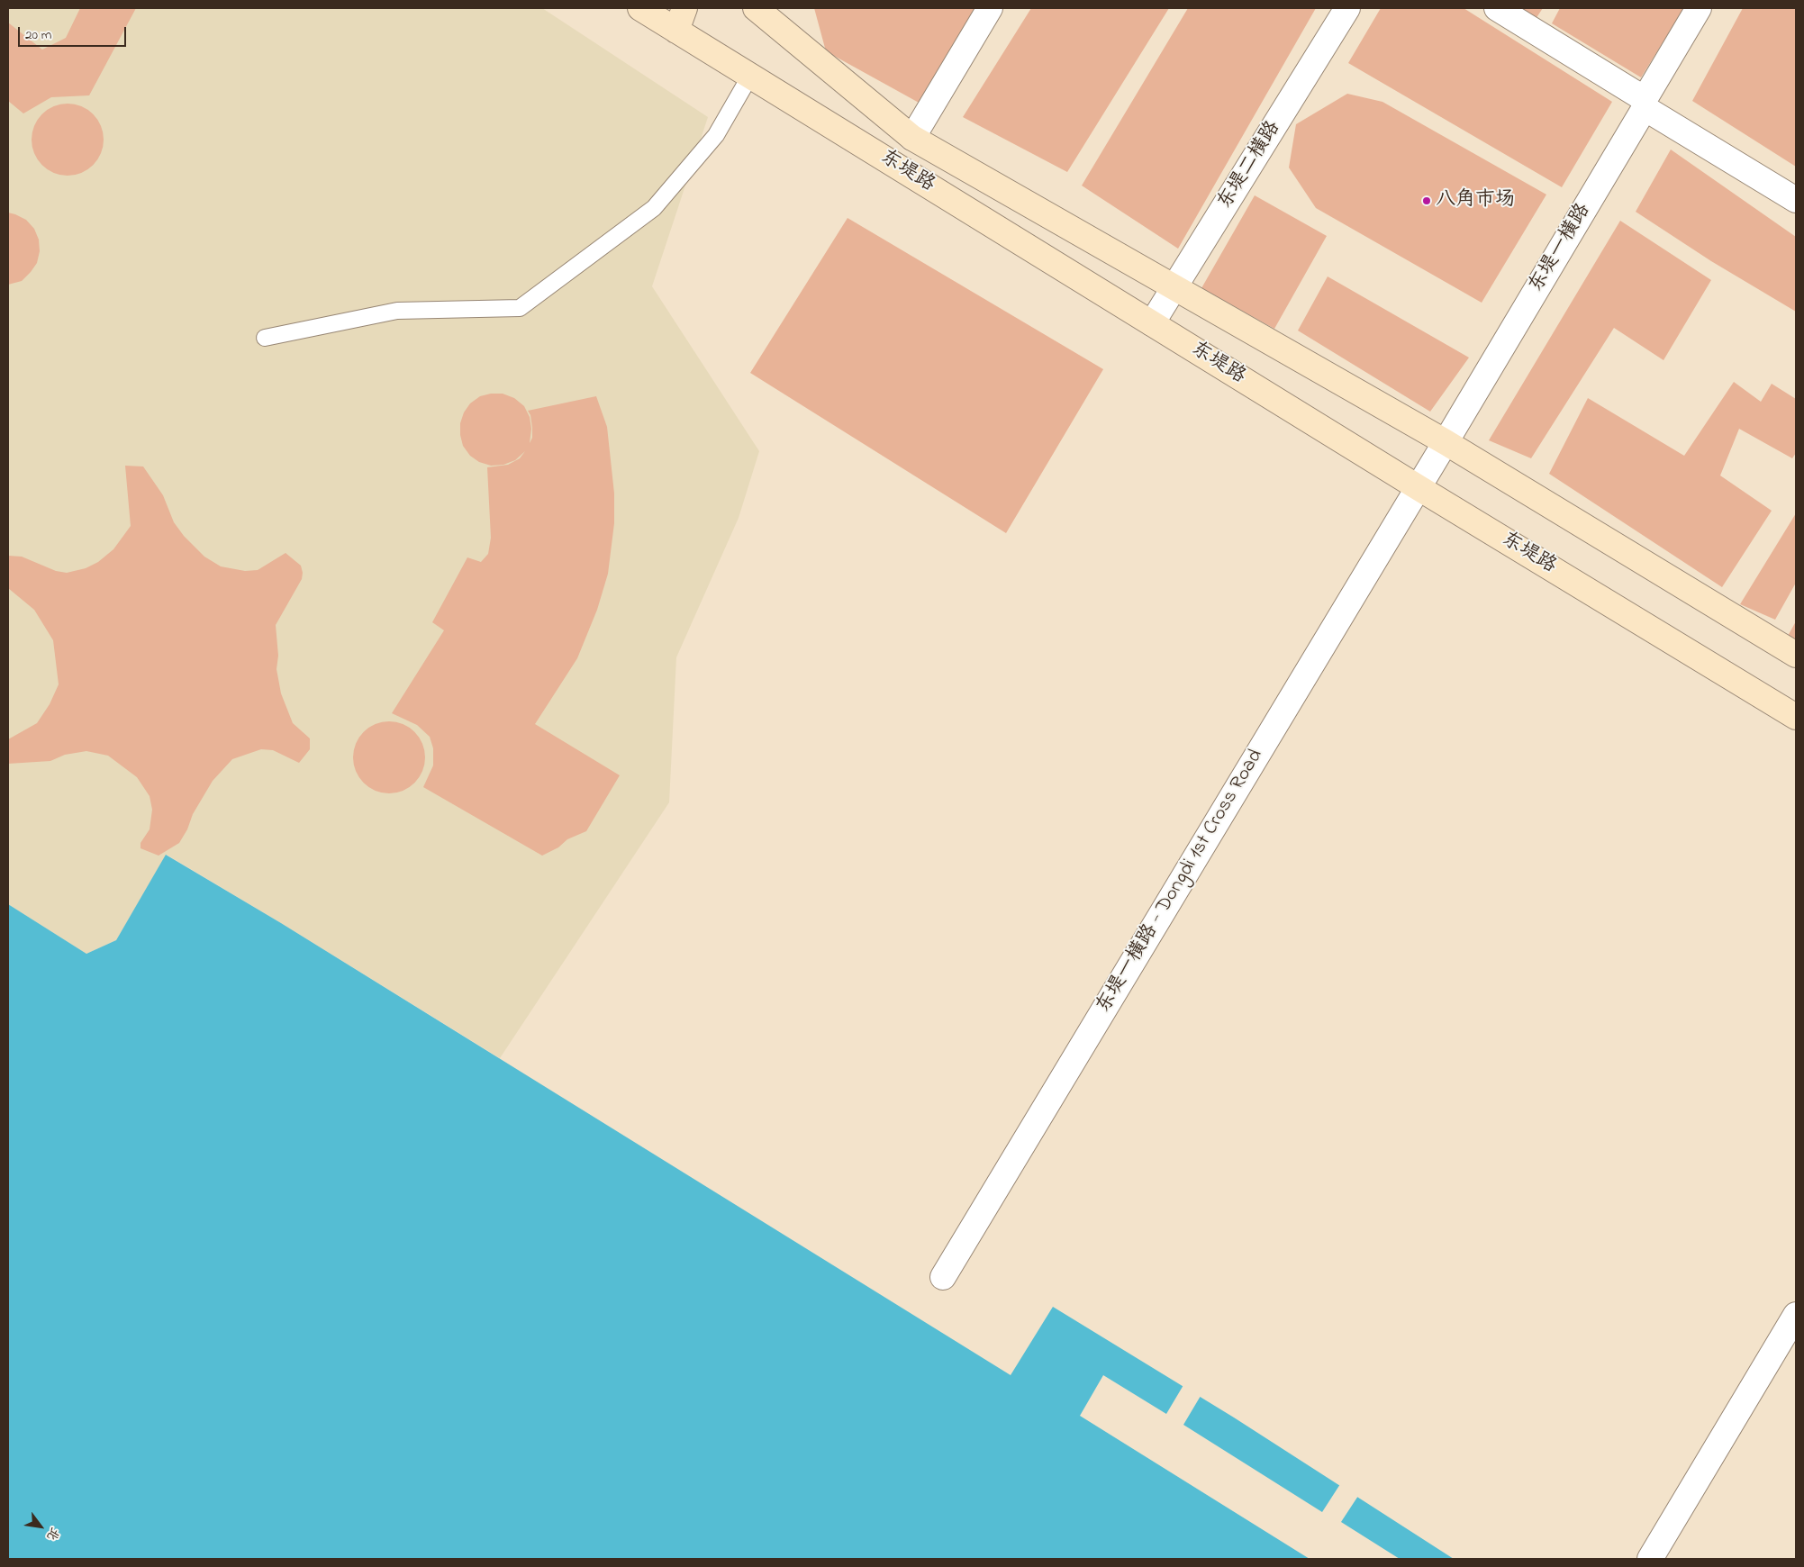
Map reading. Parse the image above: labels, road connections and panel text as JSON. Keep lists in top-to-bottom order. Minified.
{"streets":{"main road":["东堤路"],"street":["东堤二横路","东堤一横路","东堤一横路 - Dongdi 1st Cross Road"]},"crossings":[["东堤二横路","东堤路"],["东堤路","东堤一横路"],["东堤路","东堤一横路 - Dongdi 1st Cross Road"],["东堤一横路","东堤一横路 - Dongdi 1st Cross Road"]],"places":["八角市场"],"scale_bar":"20 m","north":"bottom right"}
